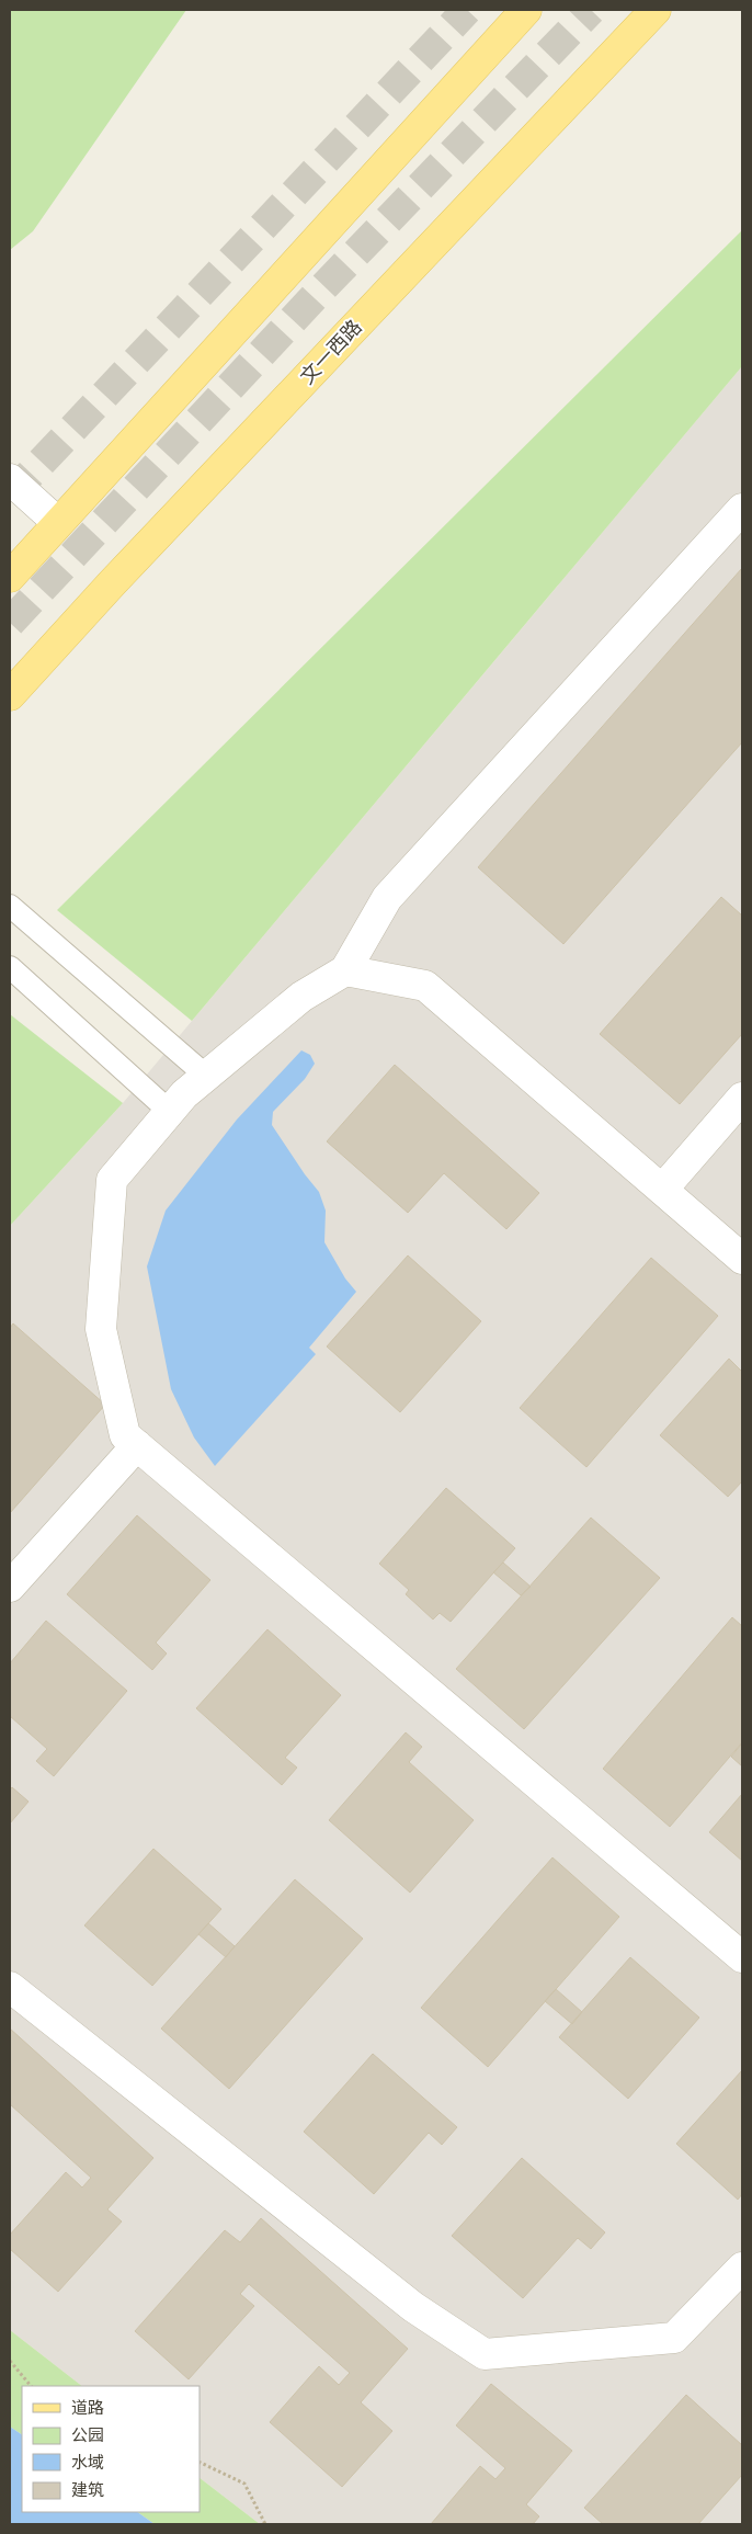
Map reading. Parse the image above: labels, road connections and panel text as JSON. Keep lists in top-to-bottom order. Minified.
{"streets":{"main road":["文一西路"]},"legend":["道路","公园","水域","建筑"]}
